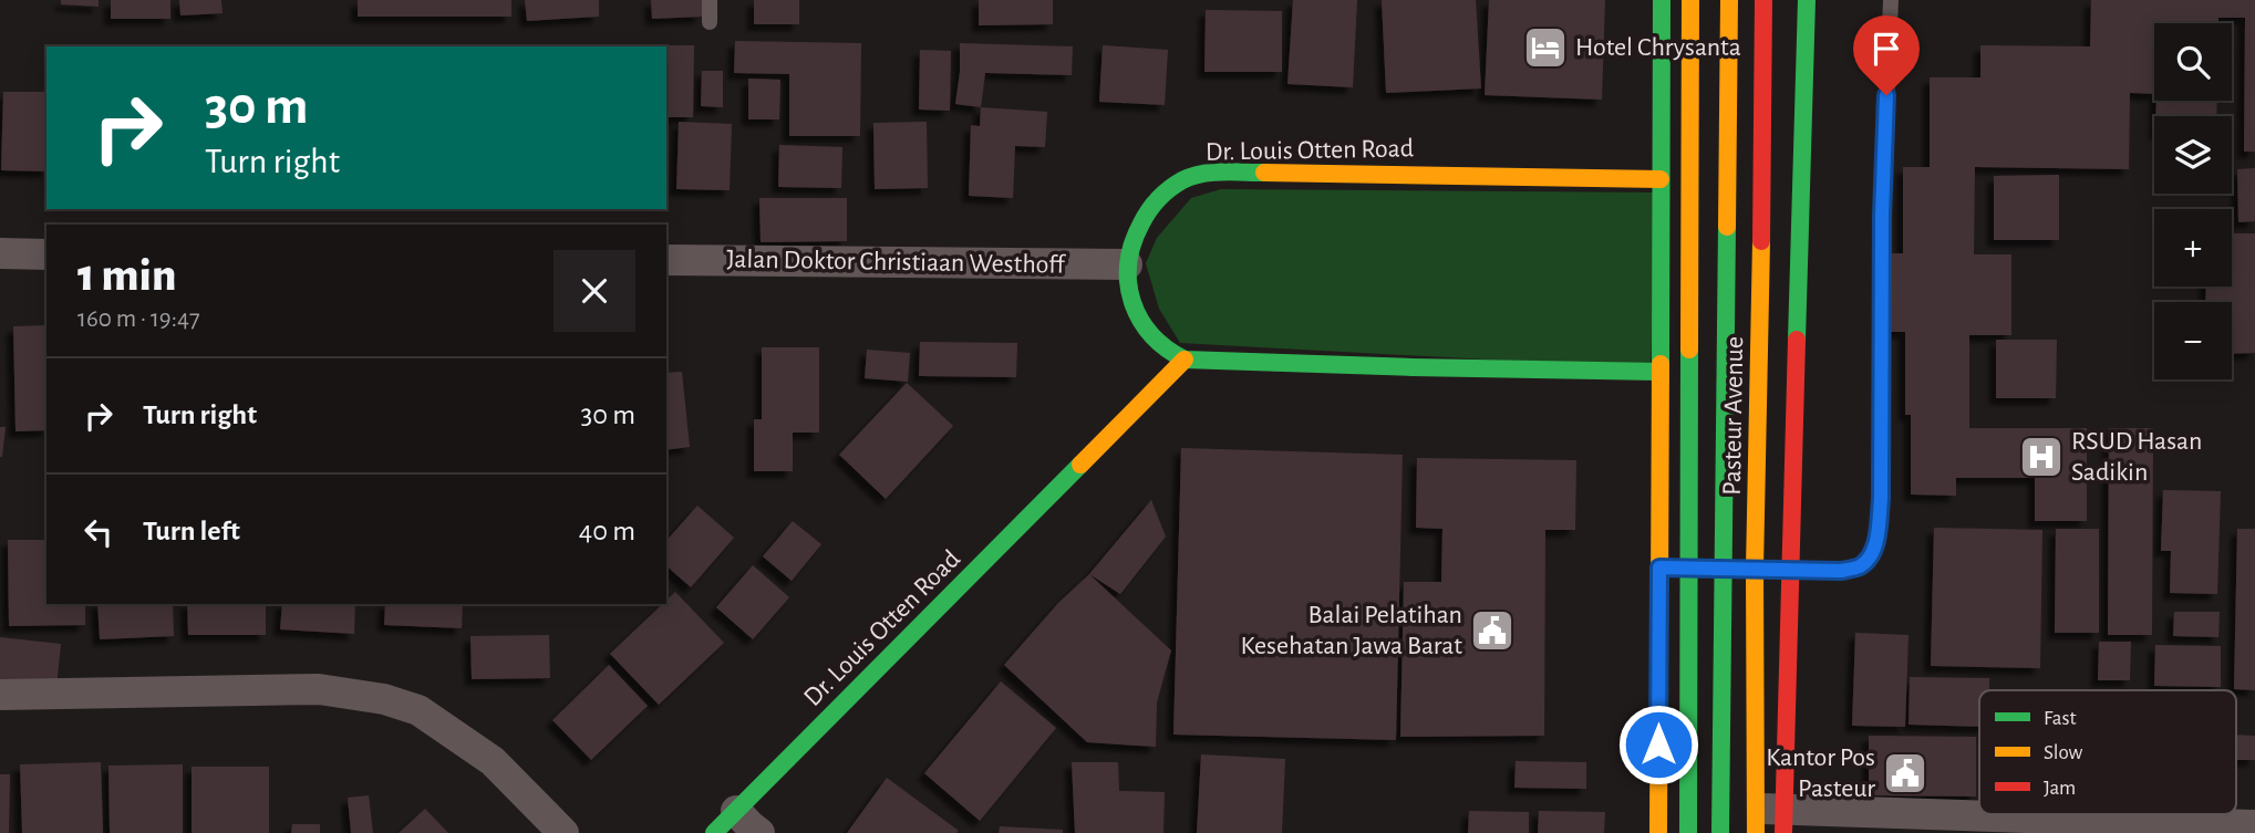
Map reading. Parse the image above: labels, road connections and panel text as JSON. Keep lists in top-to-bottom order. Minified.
{"streets":{"main road":["Dr. Louis Otten Road","Pasteur Avenue"],"street":["Jalan Doktor Christiaan Westhoff"]},"crossings":[["Dr. Louis Otten Road","Jalan Doktor Christiaan Westhoff"]],"places":{"hotel":["Hotel Chrysanta"],"hospital":["RSUD Hasan Sadikin"],"public building":["Balai Pelatihan Kesehatan Jawa Barat","Kantor Pos Pasteur"]},"legend":["Fast","Slow","Jam"],"page":{"map_buttons":["+","−"],"turn":["30 m","Turn right"],"heading":["1 min","160 m · 19:47"],"list":[{"name":"Turn right","value":"30 m"},{"name":"Turn left","value":"40 m"}]}}
